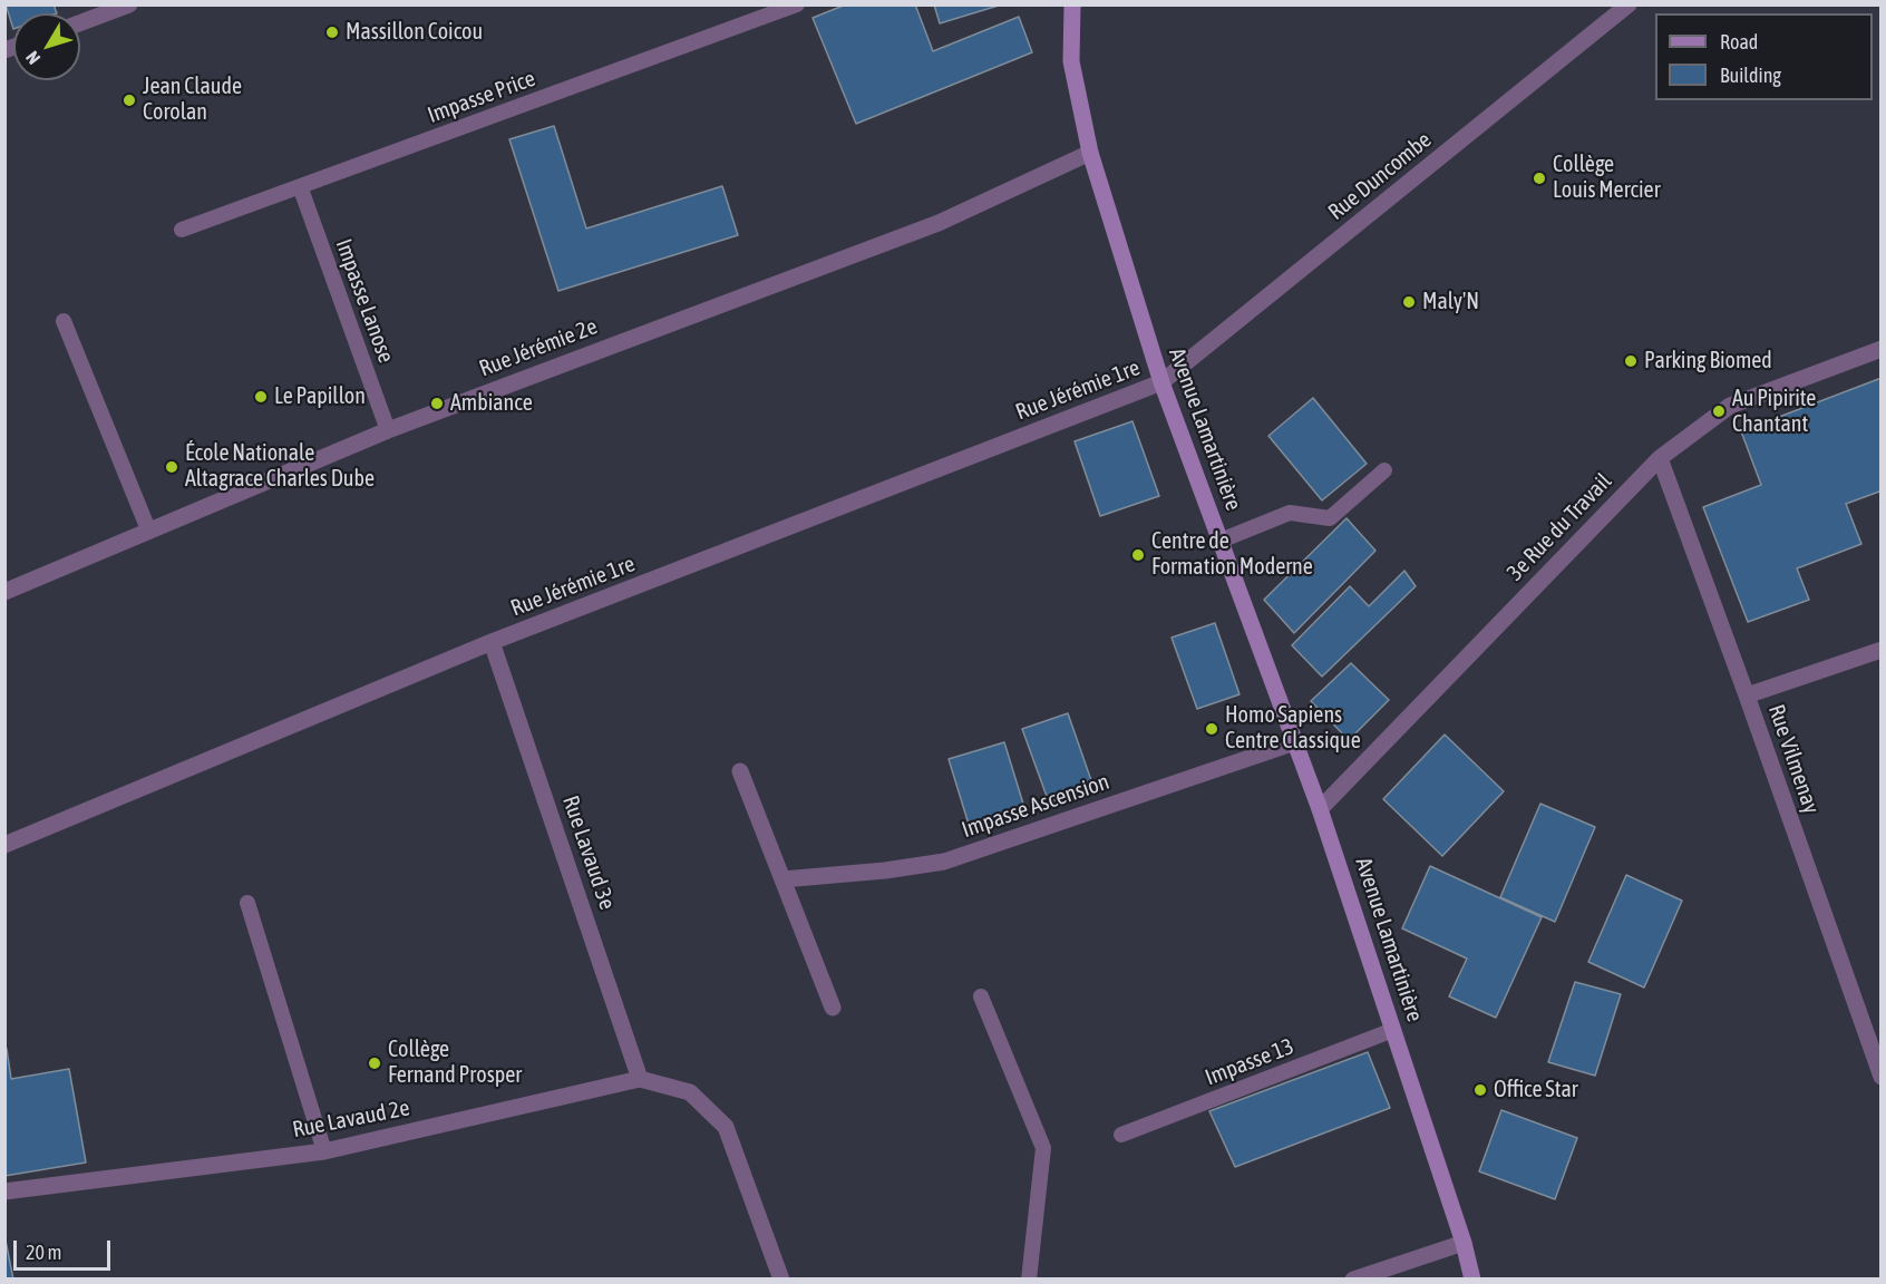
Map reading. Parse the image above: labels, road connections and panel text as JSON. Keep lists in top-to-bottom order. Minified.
{"streets":{"street":["Rue Duncombe","Rue Jérémie 2e","Rue Jérémie 1re","Avenue Lamartinière","3e Rue du Travail","Rue Vilmenay","Impasse Ascension","Rue Lavaud 3e","Rue Lavaud 2e"],"lane":["Impasse Price","Impasse Lanose","Impasse 13"]},"crossings":[["Impasse Price","Impasse Lanose"],["Rue Duncombe","Rue Jérémie 1re"],["Rue Duncombe","Avenue Lamartinière"],["Impasse Lanose","Rue Jérémie 2e"],["Rue Jérémie 2e","Avenue Lamartinière"],["Rue Jérémie 1re","Avenue Lamartinière"],["Rue Jérémie 1re","Rue Lavaud 3e"],["Avenue Lamartinière","3e Rue du Travail"],["Avenue Lamartinière","Impasse Ascension"],["Avenue Lamartinière","Impasse 13"],["3e Rue du Travail","Rue Vilmenay"],["Rue Lavaud 3e","Rue Lavaud 2e"]],"places":["Massillon Coicou","Jean Claude Corolan","Collège Louis Mercier","Maly'N","Parking Biomed","Le Papillon","Ambiance","Au Pipirite Chantant","École Nationale Altagrace Charles Dube","Centre de Formation Moderne","Homo Sapiens Centre Classique","Collège Fernand Prosper","Office Star"],"legend":["Road","Building"],"scale_bar":"20 m","north":"bottom left"}
